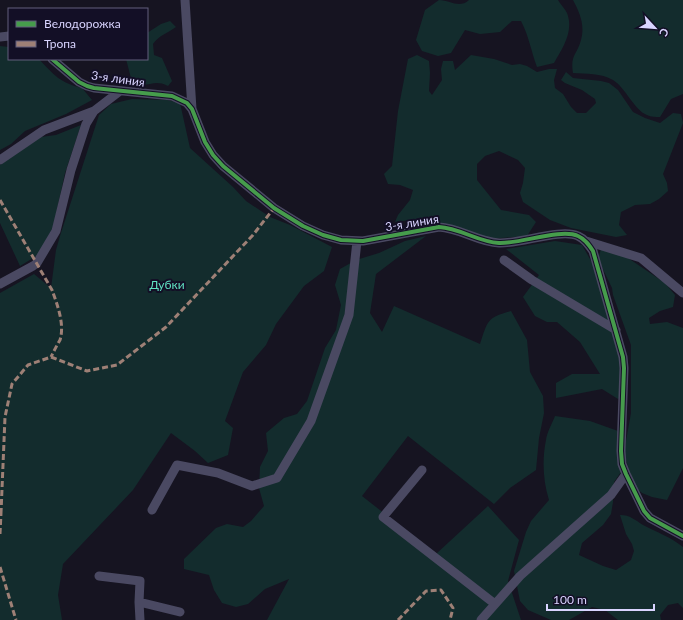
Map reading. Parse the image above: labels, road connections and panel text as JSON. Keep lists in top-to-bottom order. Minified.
{"streets":{"street":["3-я линия"]},"parks":["Дубки"],"legend":["Велодорожка","Тропа"],"scale_bar":"100 m","north":"bottom right"}
